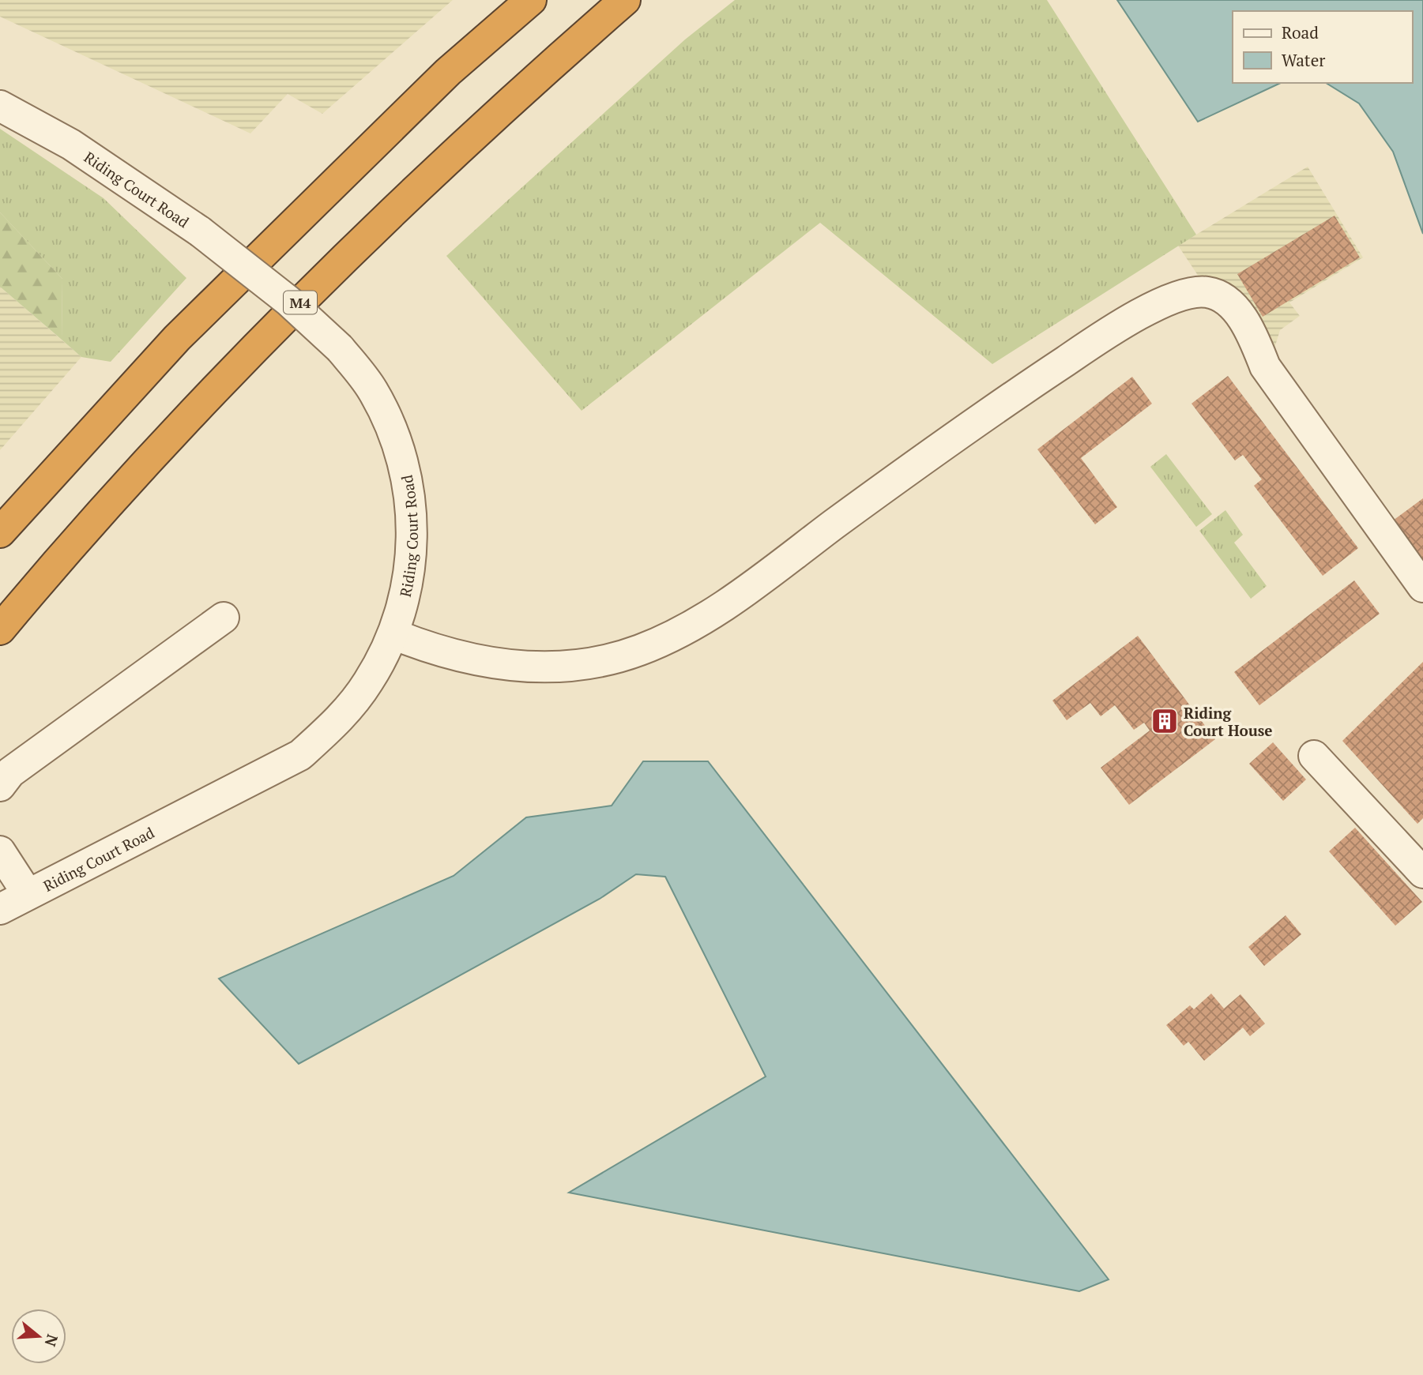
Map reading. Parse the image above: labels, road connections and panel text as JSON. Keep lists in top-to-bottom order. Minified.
{"streets":{"highway":["M4"],"street":["Riding Court Road"]},"places":{"building":["Riding Court House"]},"legend":["Road","Water"],"north":"right"}
